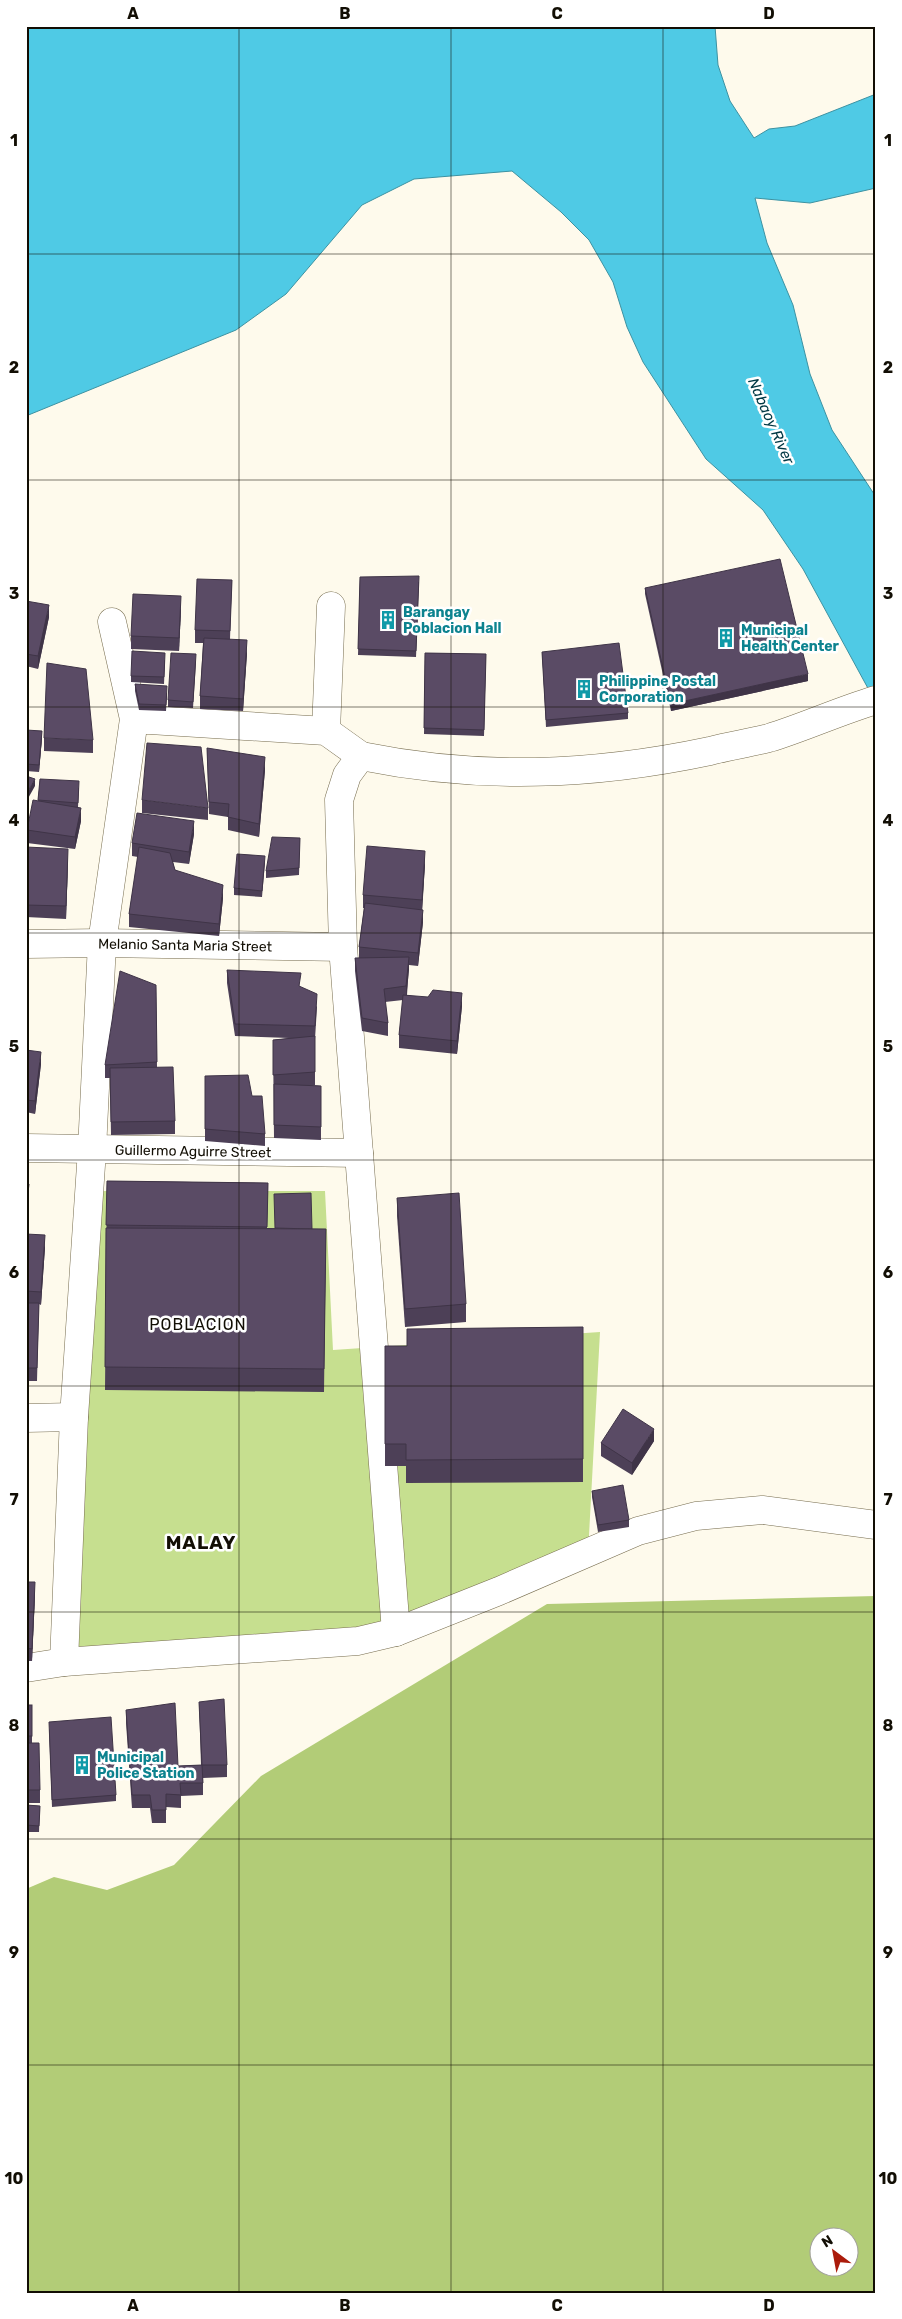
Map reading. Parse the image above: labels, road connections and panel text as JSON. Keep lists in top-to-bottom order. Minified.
{"streets":{"street":["Melanio Santa Maria Street","Guillermo Aguirre Street"]},"districts":["POBLACION","MALAY"],"water":["Nabaoy River"],"places":{"building":["Barangay Poblacion Hall","Municipal Health Center","Philippine Postal Corporation","Municipal Police Station"]},"north":"top left","grid":{"columns":["A","B","C","D"],"rows":["1","2","3","4","5","6","7","8","9","10"]}}
